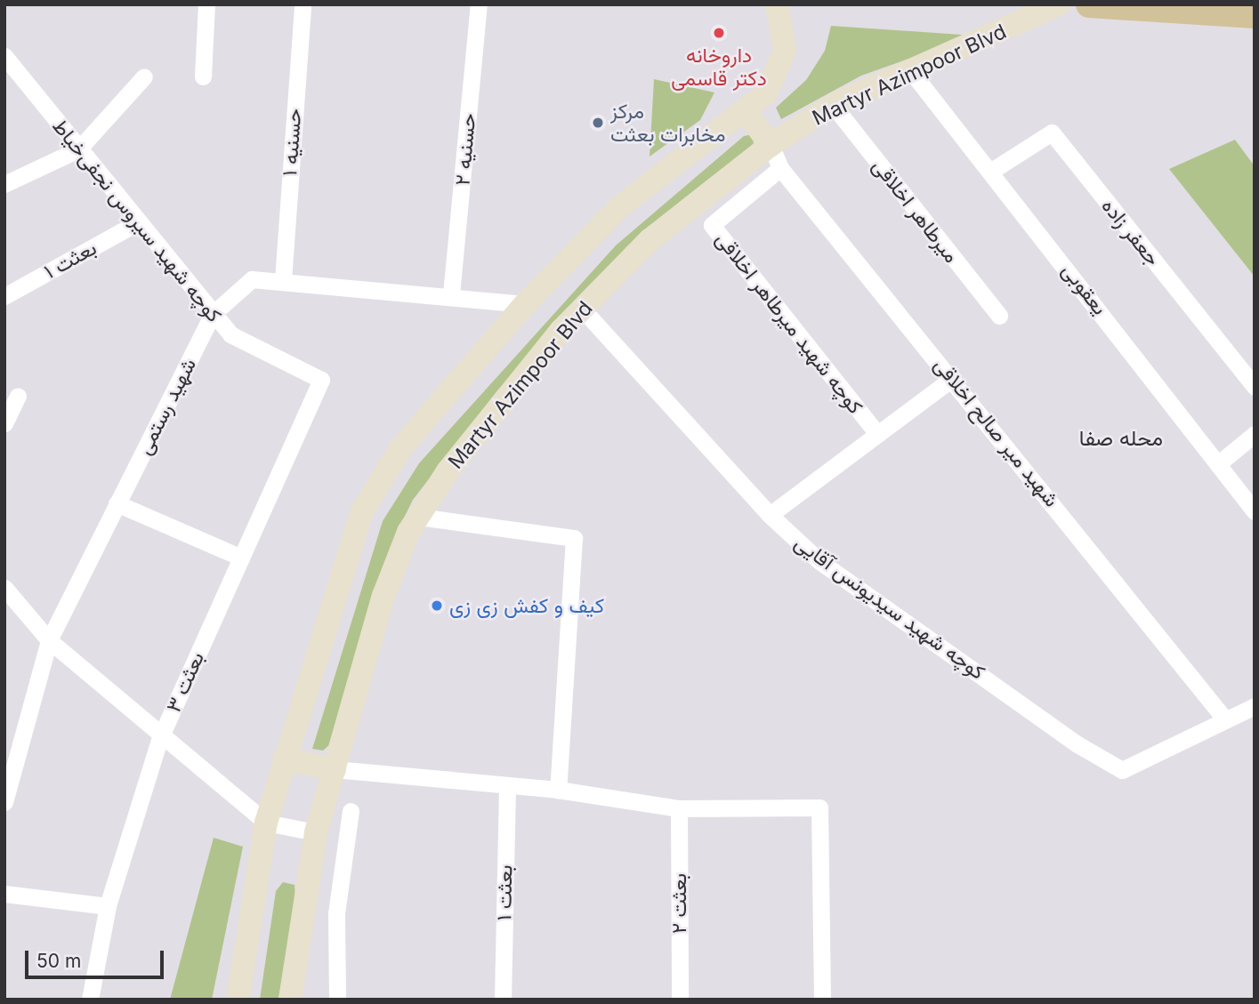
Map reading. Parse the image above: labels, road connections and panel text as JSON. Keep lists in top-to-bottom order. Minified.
{"streets":{"main road":["Martyr Azimpoor Blvd"],"street":["حسنیه ۱","حسنیه ۲","میرطاهر اخلاقی","کوچه شهید سیروس نجفی‌خیاط","جعفر زاده","بعثت ۱","یعقوبی","کوچه شهید میرطاهر اخلاقی","شهید رستمی","شهید میر صالح اخلاقی","کوچه شهید سیدیونس آقایی","بعثت ۳","بعثت ۲"]},"crossings":[["Martyr Azimpoor Blvd","میرطاهر اخلاقی"],["Martyr Azimpoor Blvd","یعقوبی"],["Martyr Azimpoor Blvd","شهید میر صالح اخلاقی"],["Martyr Azimpoor Blvd","کوچه شهید سیدیونس آقایی"],["حسنیه ۱","شهید رستمی"],["حسنیه ۲","شهید رستمی"],["کوچه شهید سیروس نجفی‌خیاط","بعثت ۱"],["کوچه شهید سیروس نجفی‌خیاط","شهید رستمی"],["کوچه شهید سیروس نجفی‌خیاط","بعثت ۳"],["جعفر زاده","یعقوبی"],["کوچه شهید میرطاهر اخلاقی","شهید میر صالح اخلاقی"],["شهید میر صالح اخلاقی","کوچه شهید سیدیونس آقایی"]],"districts":["محله صفا"],"places":["داروخانه دکتر قاسمی","مرکز مخابرات بعثت","کیف و کفش زی زی"],"scale_bar":"50 m"}
